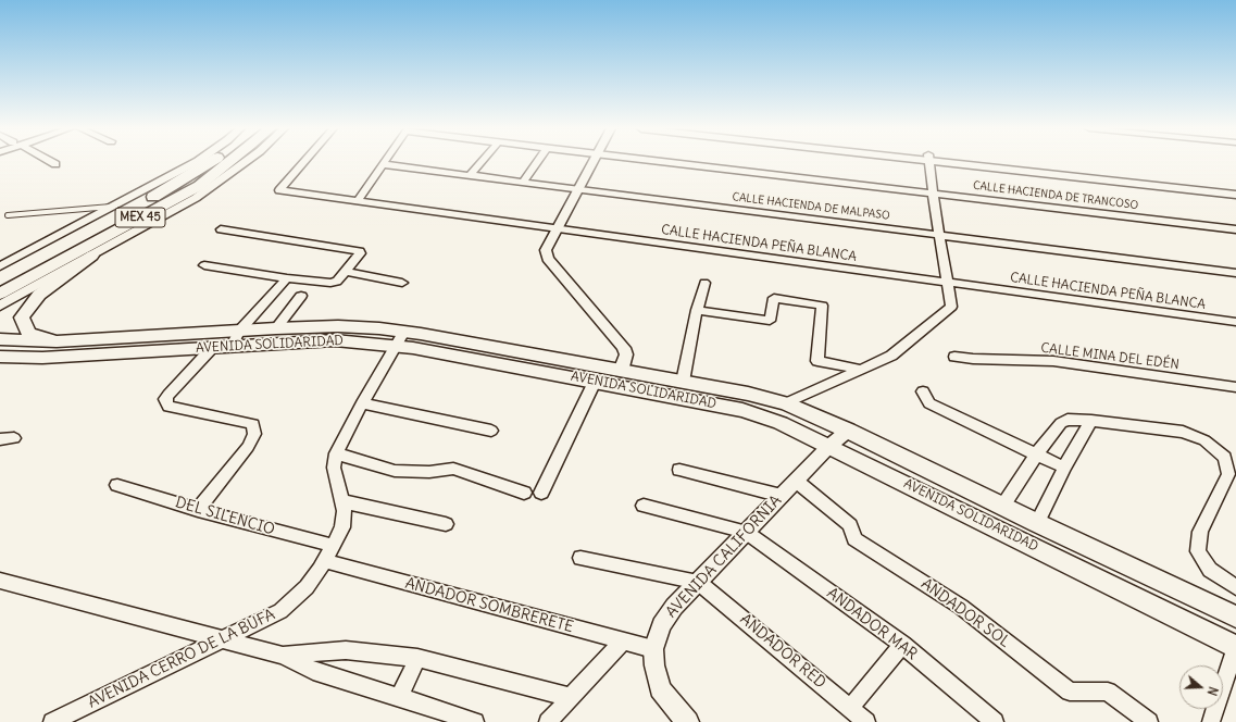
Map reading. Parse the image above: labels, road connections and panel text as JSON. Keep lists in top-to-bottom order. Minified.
{"streets":{"main road":["MEX 45","AVENIDA SOLIDARIDAD"],"street":["CALLE HACIENDA DE TRANCOSO","CALLE HACIENDA DE MALPASO","CALLE HACIENDA PEÑA BLANCA","CALLE MINA DEL EDÉN","DEL SILENCIO","AVENIDA CALIFORNIA","ANDADOR SOMBRERETE","ANDADOR SOL","ANDADOR MAR","ANDADOR RED","AVENIDA CERRO DE LA BUFA"]},"crossings":[["AVENIDA SOLIDARIDAD","AVENIDA CALIFORNIA"],["AVENIDA SOLIDARIDAD","AVENIDA CERRO DE LA BUFA"],["DEL SILENCIO","AVENIDA CERRO DE LA BUFA"],["AVENIDA CALIFORNIA","ANDADOR SOMBRERETE"],["AVENIDA CALIFORNIA","ANDADOR SOL"],["AVENIDA CALIFORNIA","ANDADOR MAR"],["AVENIDA CALIFORNIA","ANDADOR RED"],["ANDADOR SOMBRERETE","AVENIDA CERRO DE LA BUFA"]],"north":"right"}
